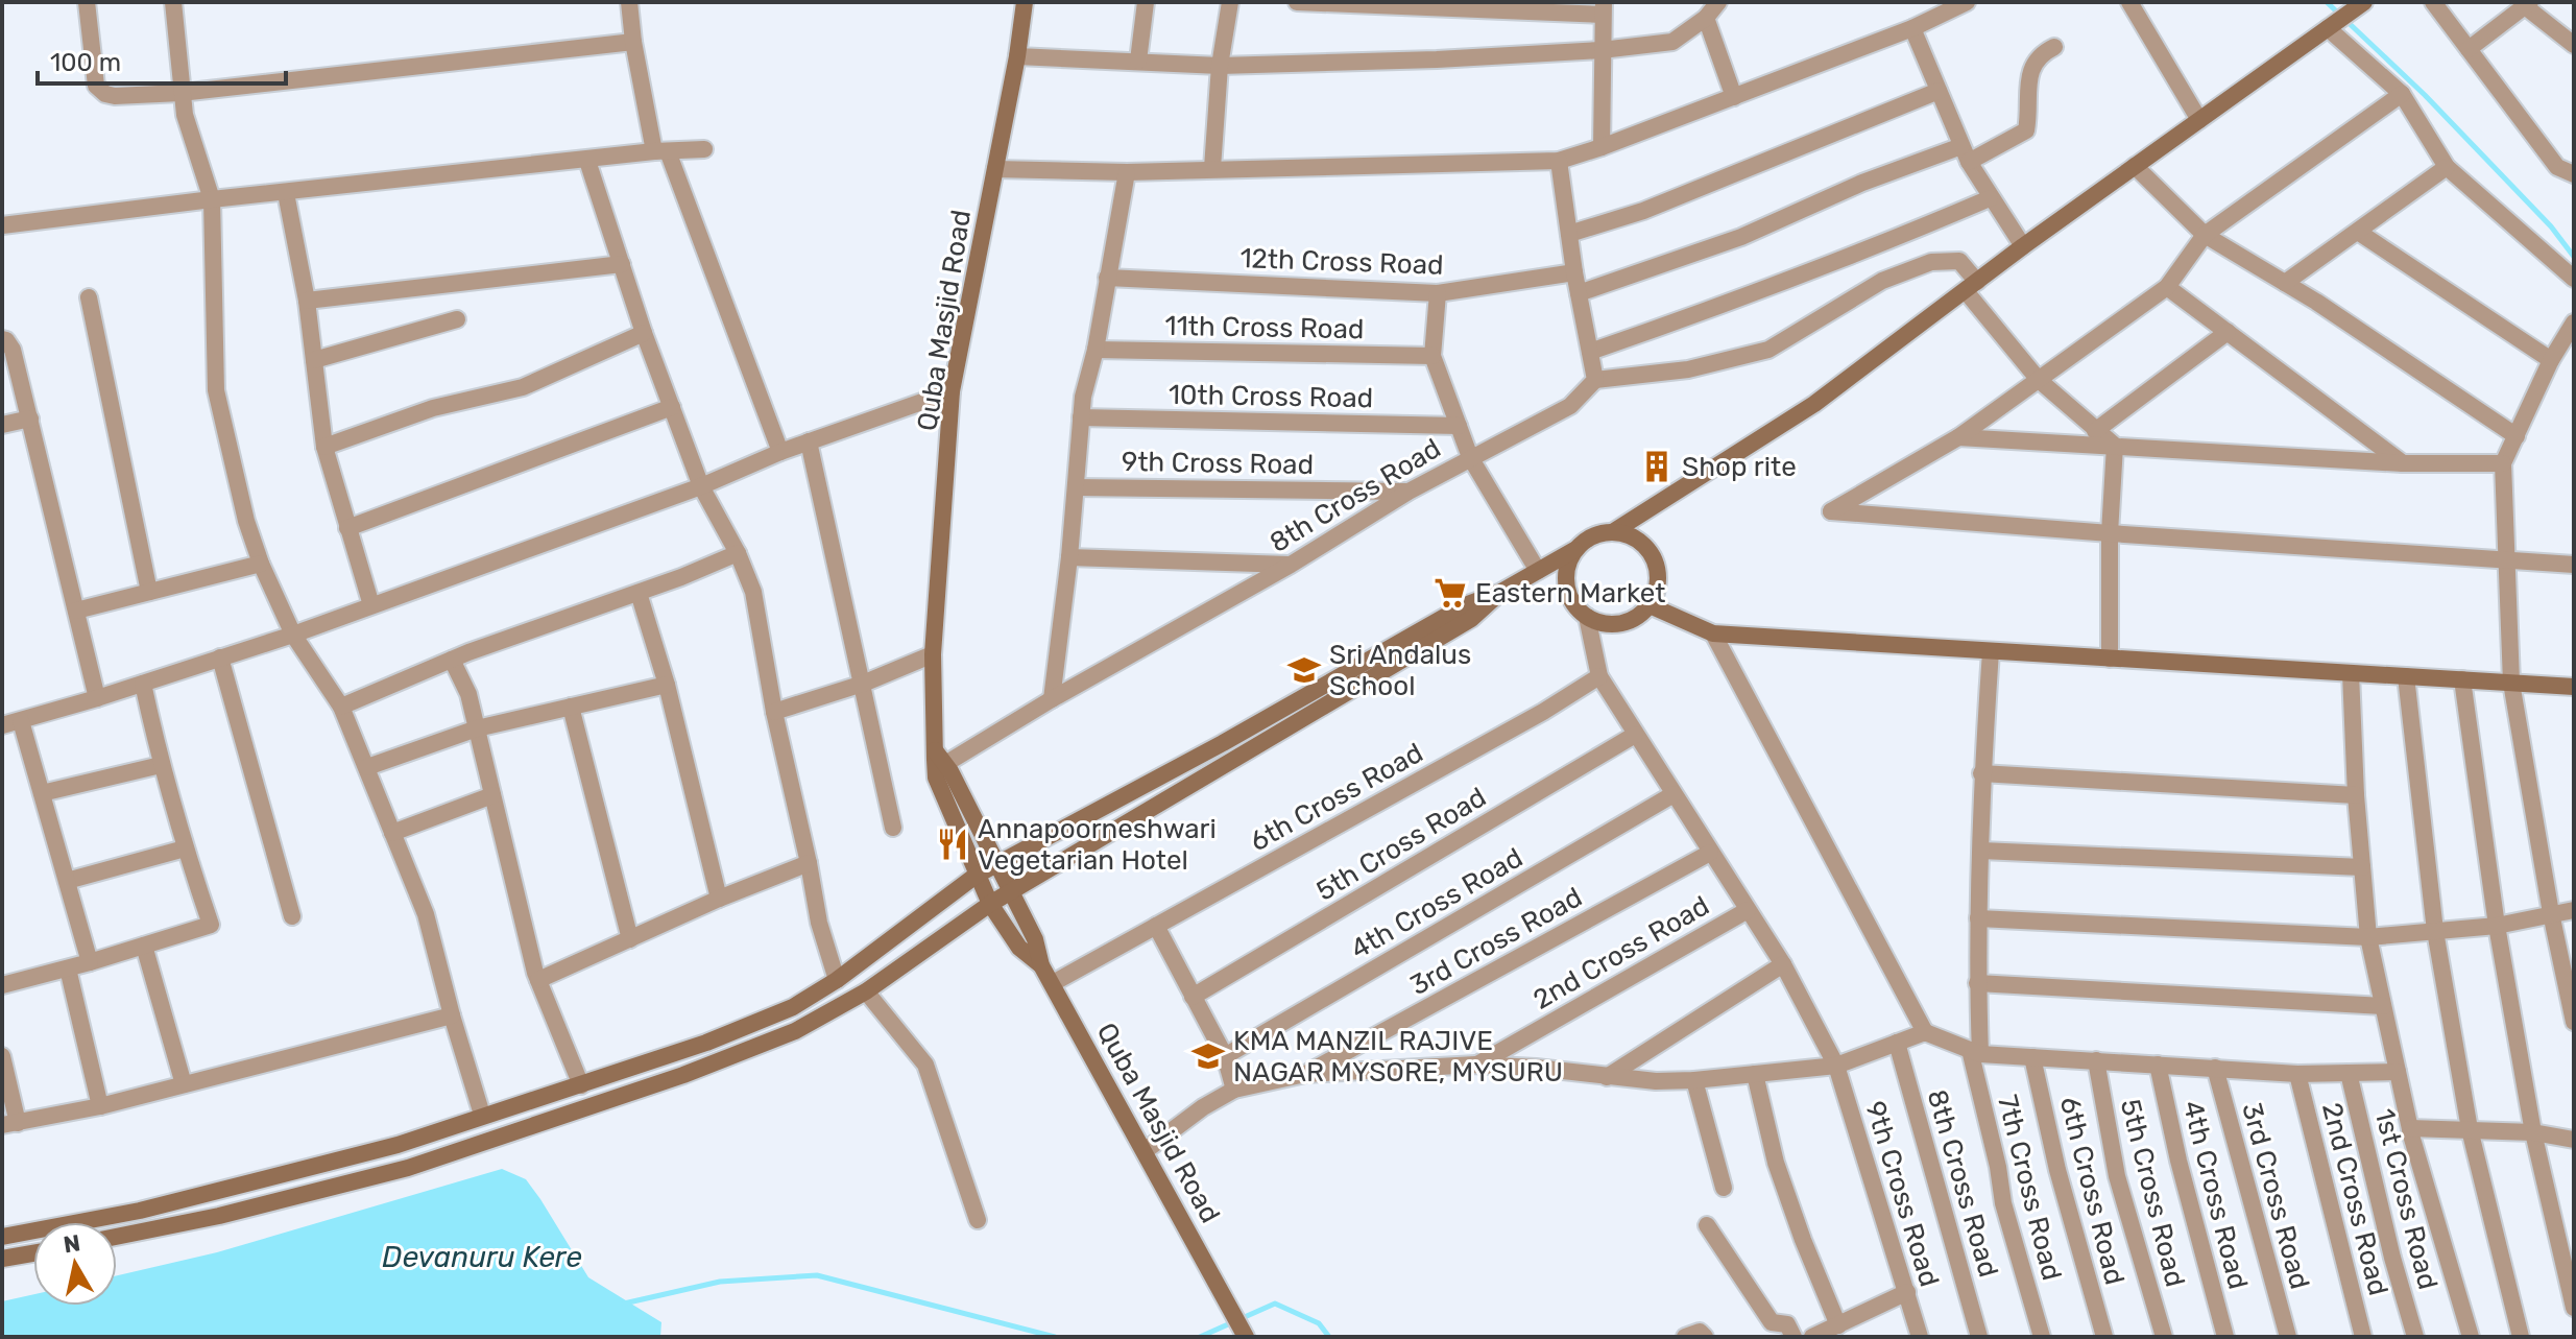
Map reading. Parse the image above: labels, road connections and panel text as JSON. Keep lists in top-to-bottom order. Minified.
{"streets":{"street":["12th Cross Road","Quba Masjid Road","11th Cross Road","10th Cross Road","9th Cross Road","8th Cross Road","6th Cross Road","5th Cross Road","4th Cross Road","3rd Cross Road","2nd Cross Road","7th Cross Road","1st Cross Road"]},"crossings":[["Quba Masjid Road","8th Cross Road"],["Quba Masjid Road","6th Cross Road"],["9th Cross Road","8th Cross Road"],["9th Cross Road","6th Cross Road"],["9th Cross Road","5th Cross Road"],["9th Cross Road","4th Cross Road"],["9th Cross Road","3rd Cross Road"],["9th Cross Road","2nd Cross Road"]],"water":["Devanuru Kere"],"places":{"building":["Shop rite"],"supermarket":["Eastern Market"],"school or university":["Sri Andalus School","KMA MANZIL RAJIVE NAGAR MYSORE, MYSURU"],"restaurant":["Annapoorneshwari Vegetarian Hotel"]},"scale_bar":"100 m","north":"top"}
